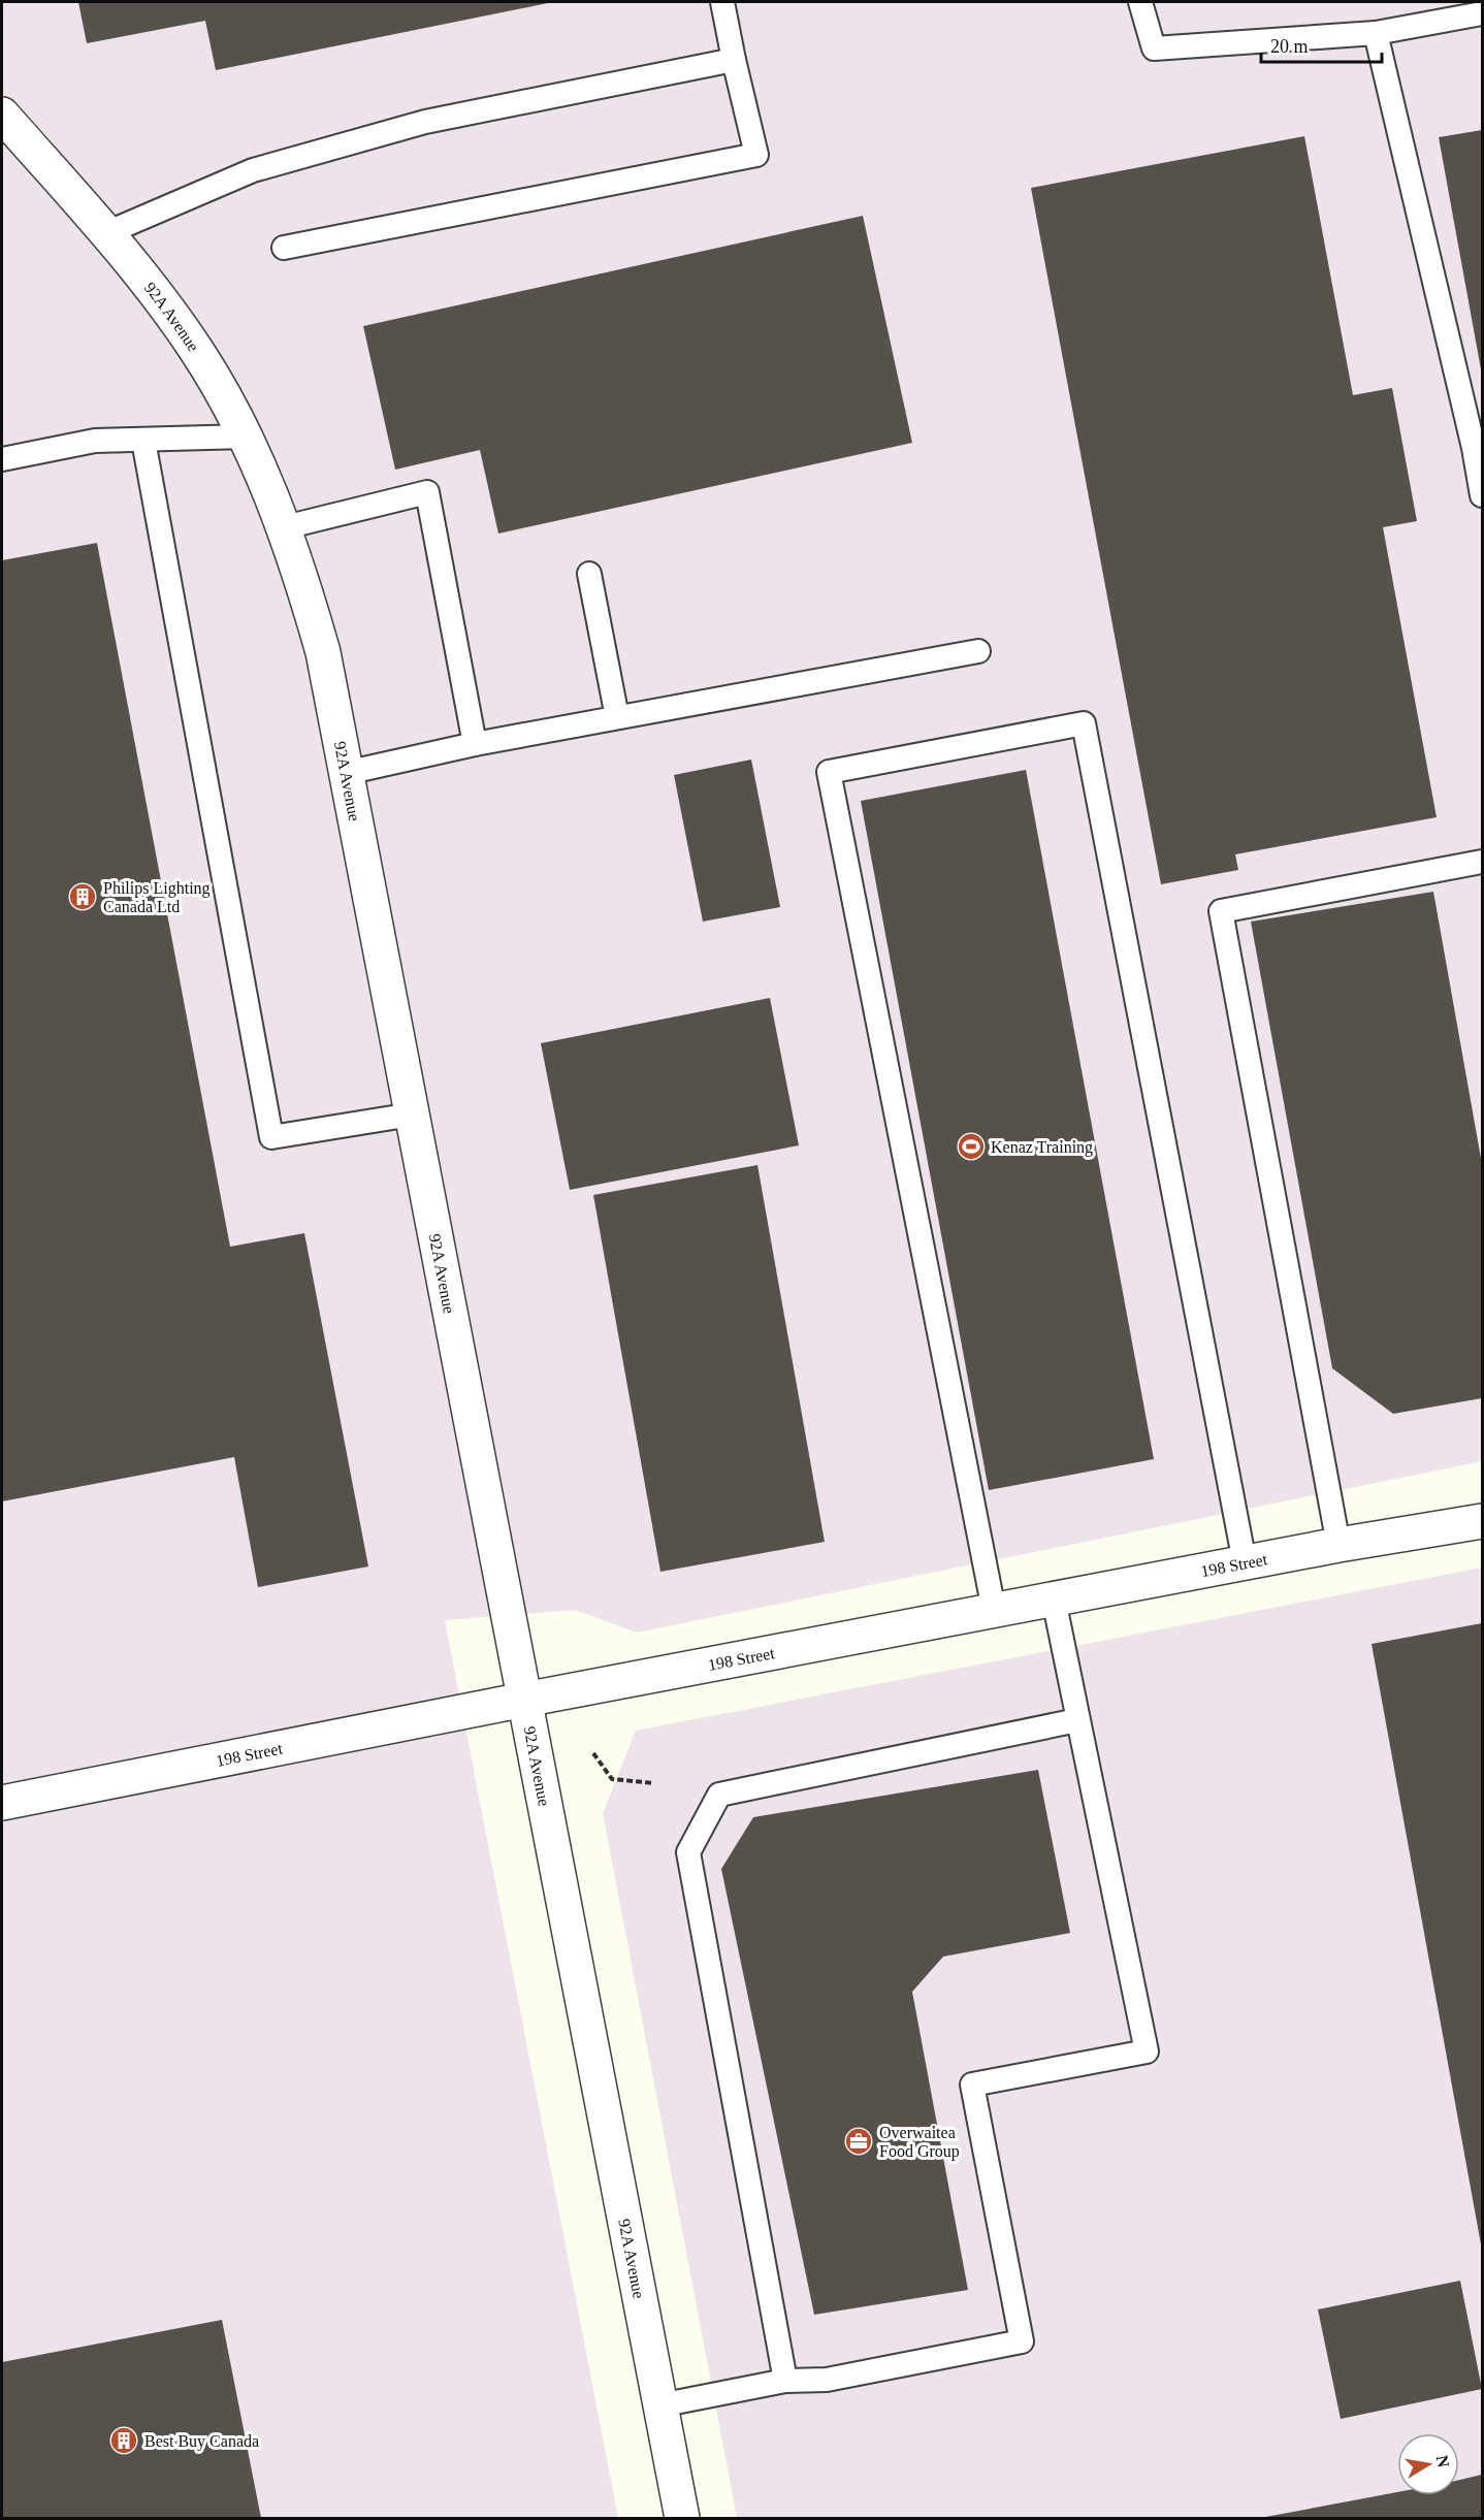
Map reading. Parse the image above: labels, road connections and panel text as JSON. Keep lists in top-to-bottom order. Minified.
{"streets":{"street":["92A Avenue","198 Street"]},"crossings":[["92A Avenue","198 Street"]],"places":{"building":["Philips Lighting Canada Ltd","Best Buy Canada"],"sports":["Kenaz Training"],"office":["Overwaitea Food Group"]},"scale_bar":"20 m","north":"right"}
